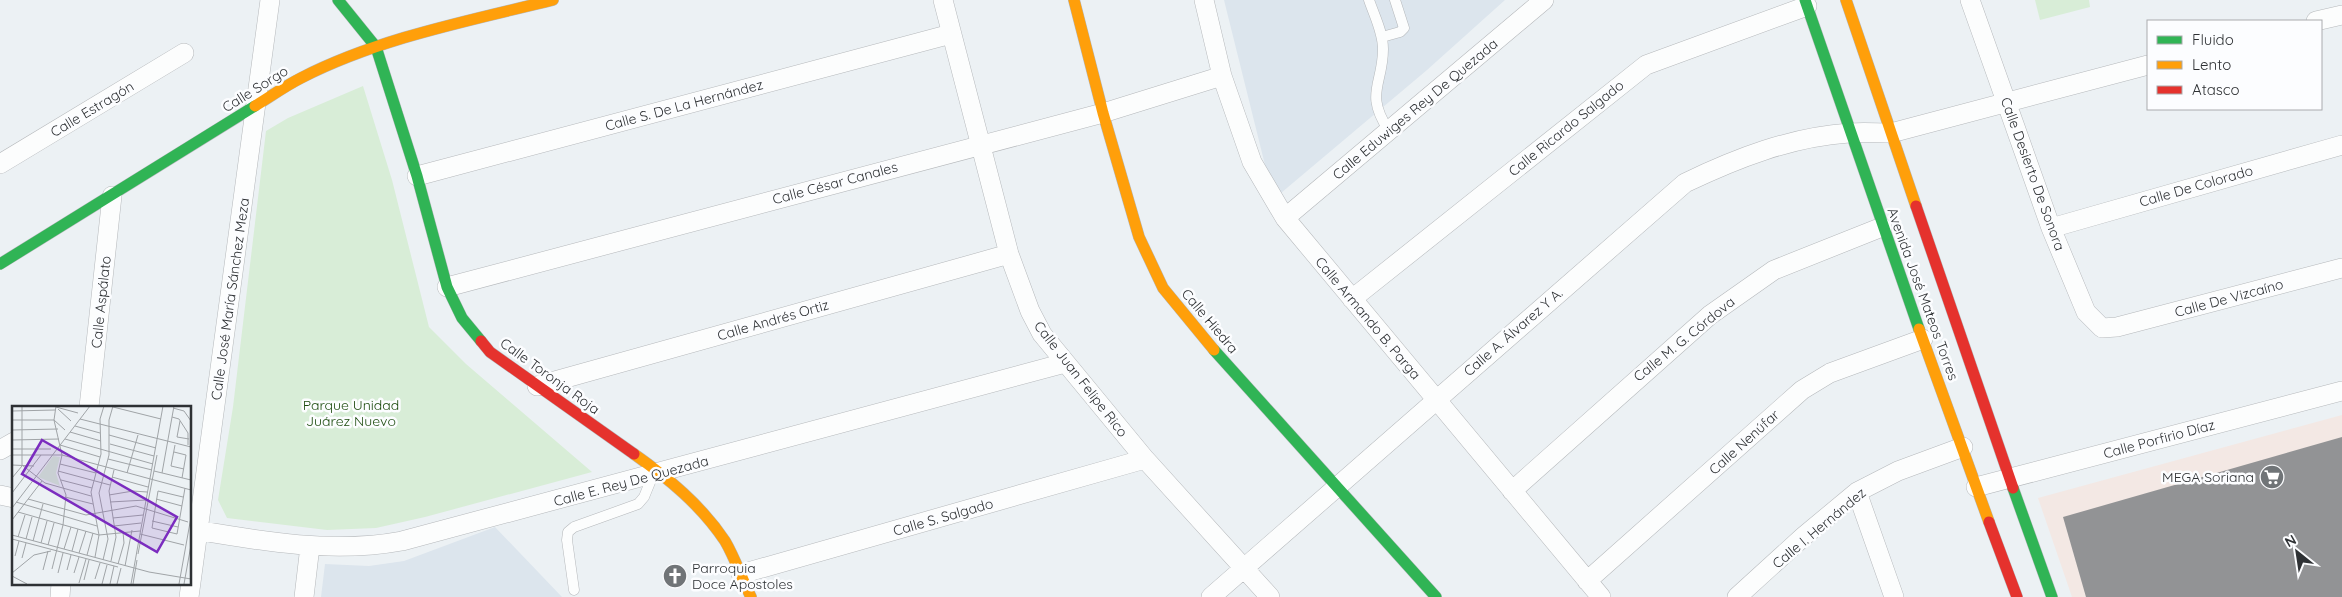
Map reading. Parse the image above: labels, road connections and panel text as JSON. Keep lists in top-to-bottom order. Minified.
{"streets":{"street":["Calle Sorgo","Calle S. De La Hernández","Calle Estragón","Calle Eduwiges Rey De Quezada","Calle Ricardo Salgado","Calle Desierto De Sonora","Calle César Canales","Calle De Colorado","Avenida José Mateos Torres","Calle De Vizcaíno","Calle José María Sánchez Meza","Calle Aspálato","Calle Armando B. Parga","Calle Andrés Ortiz","Calle Hiedra","Calle A. Álvarez Y A.","Calle M. G. Córdova","Calle Toronja Roja","Calle Juan Felipe Rico","Calle Porfirio Díaz","Calle Nenúfar","Calle E. Rey De Quezada","Calle S. Salgado","Calle I. Hernández"]},"crossings":[["Calle Sorgo","Calle José María Sánchez Meza"],["Calle Sorgo","Calle Aspálato"],["Calle Sorgo","Calle Toronja Roja"],["Calle S. De La Hernández","Calle Toronja Roja"],["Calle S. De La Hernández","Calle Juan Felipe Rico"],["Calle Eduwiges Rey De Quezada","Calle Armando B. Parga"],["Calle Ricardo Salgado","Avenida José Mateos Torres"],["Calle Ricardo Salgado","Calle Armando B. Parga"],["Calle Desierto De Sonora","Calle De Colorado"],["Calle Desierto De Sonora","Calle De Vizcaíno"],["Calle Desierto De Sonora","Calle A. Álvarez Y A."],["Calle César Canales","Calle Armando B. Parga"],["Calle César Canales","Calle Hiedra"],["Calle César Canales","Calle Toronja Roja"],["Calle César Canales","Calle Juan Felipe Rico"],["Avenida José Mateos Torres","Calle A. Álvarez Y A."],["Avenida José Mateos Torres","Calle M. G. Córdova"],["Avenida José Mateos Torres","Calle Porfirio Díaz"],["Avenida José Mateos Torres","Calle Nenúfar"],["Avenida José Mateos Torres","Calle I. Hernández"],["Calle José María Sánchez Meza","Calle E. Rey De Quezada"],["Calle Armando B. Parga","Calle A. Álvarez Y A."],["Calle Armando B. Parga","Calle M. G. Córdova"],["Calle Armando B. Parga","Calle Nenúfar"],["Calle Andrés Ortiz","Calle Toronja Roja"],["Calle Andrés Ortiz","Calle Juan Felipe Rico"],["Calle Hiedra","Calle A. Álvarez Y A."],["Calle A. Álvarez Y A.","Calle Juan Felipe Rico"],["Calle Toronja Roja","Calle E. Rey De Quezada"],["Calle Toronja Roja","Calle S. Salgado"],["Calle Juan Felipe Rico","Calle E. Rey De Quezada"],["Calle Juan Felipe Rico","Calle S. Salgado"]],"parks":["Parque Unidad Juárez Nuevo"],"places":{"supermarket":["MEGA Soriana"],"church":["Parroquia Doce Apostoles"]},"legend":["Fluido","Lento","Atasco"],"north":"top left"}
